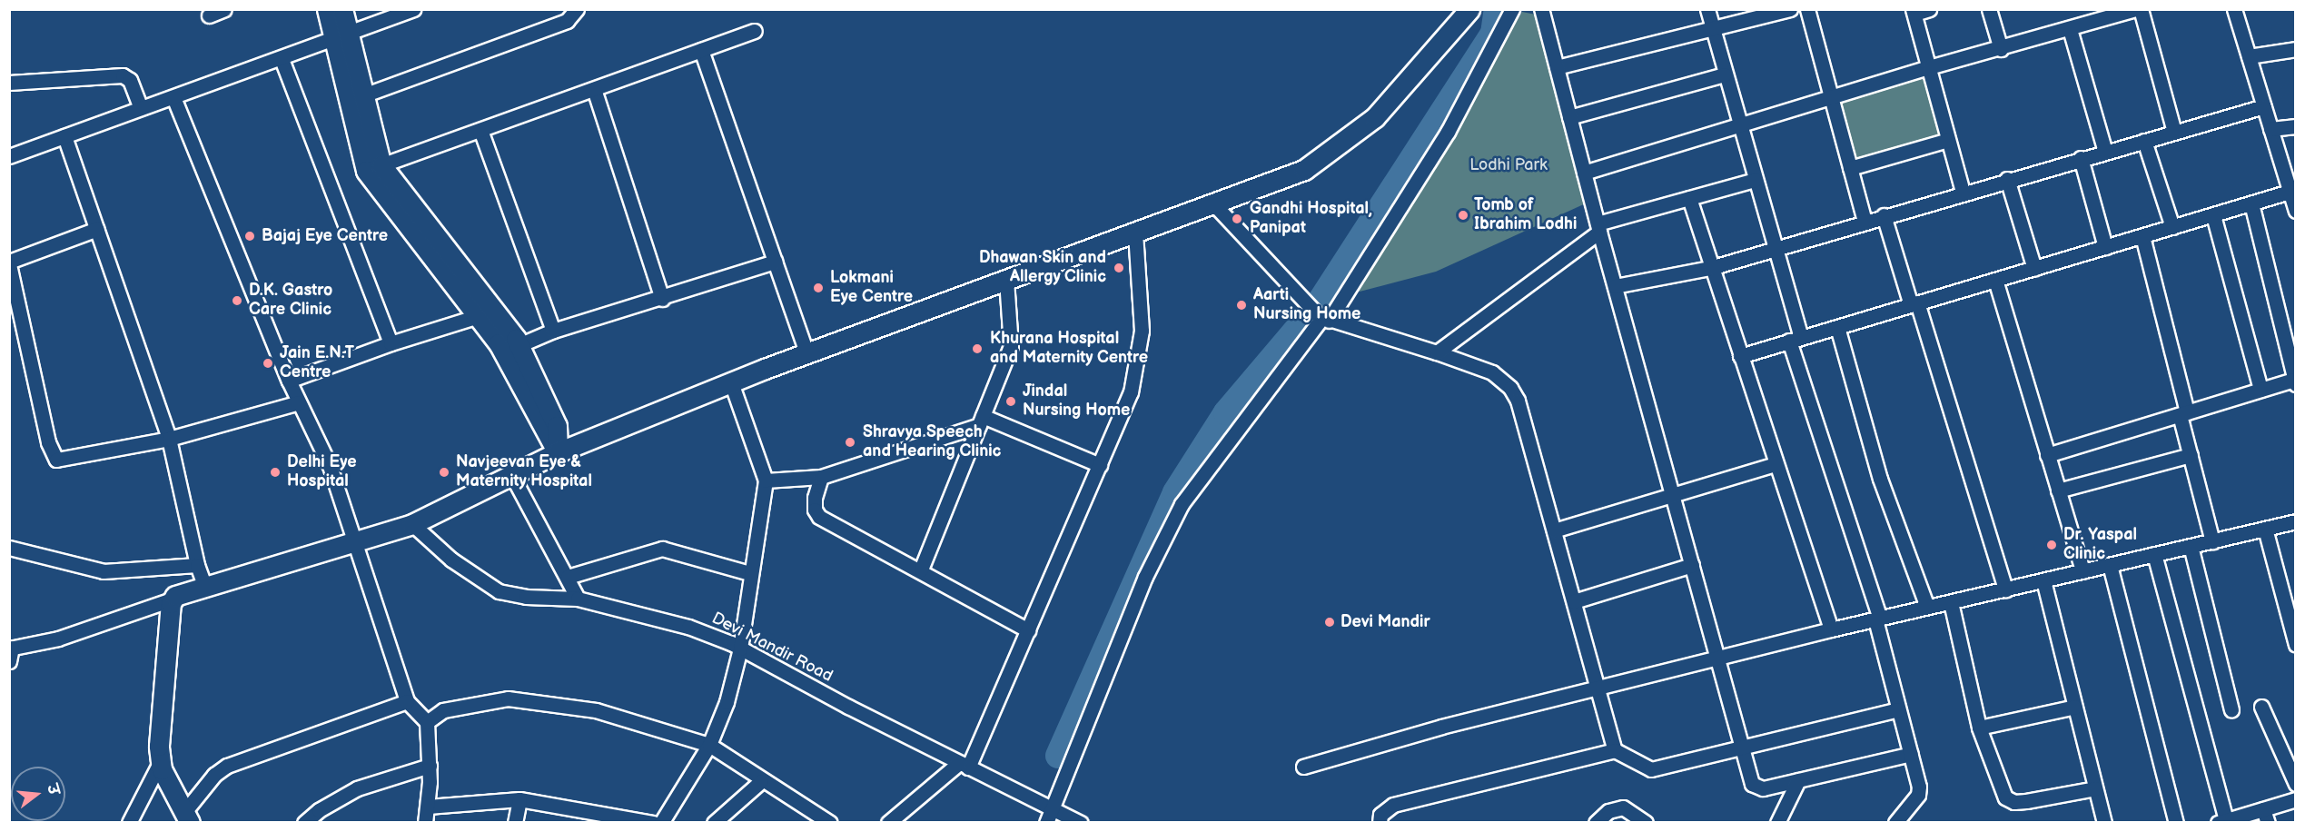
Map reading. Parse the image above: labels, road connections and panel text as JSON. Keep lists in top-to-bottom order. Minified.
{"streets":{"street":["Devi Mandir Road"]},"parks":["Lodhi Park"],"places":["Tomb of Ibrahim Lodhi","Gandhi Hospital, Panipat","Bajaj Eye Centre","Dhawan Skin and Allergy Clinic","Lokmani Eye Centre","D.K. Gastro Care Clinic","Aarti Nursing Home","Khurana Hospital and Maternity Centre","Jain E.N.T Centre","Jindal Nursing Home","Shravya Speech and Hearing Clinic","Delhi Eye Hospital","Navjeevan Eye & Maternity Hospital","Dr. Yaspal Clinic","Devi Mandir"],"north":"right"}
